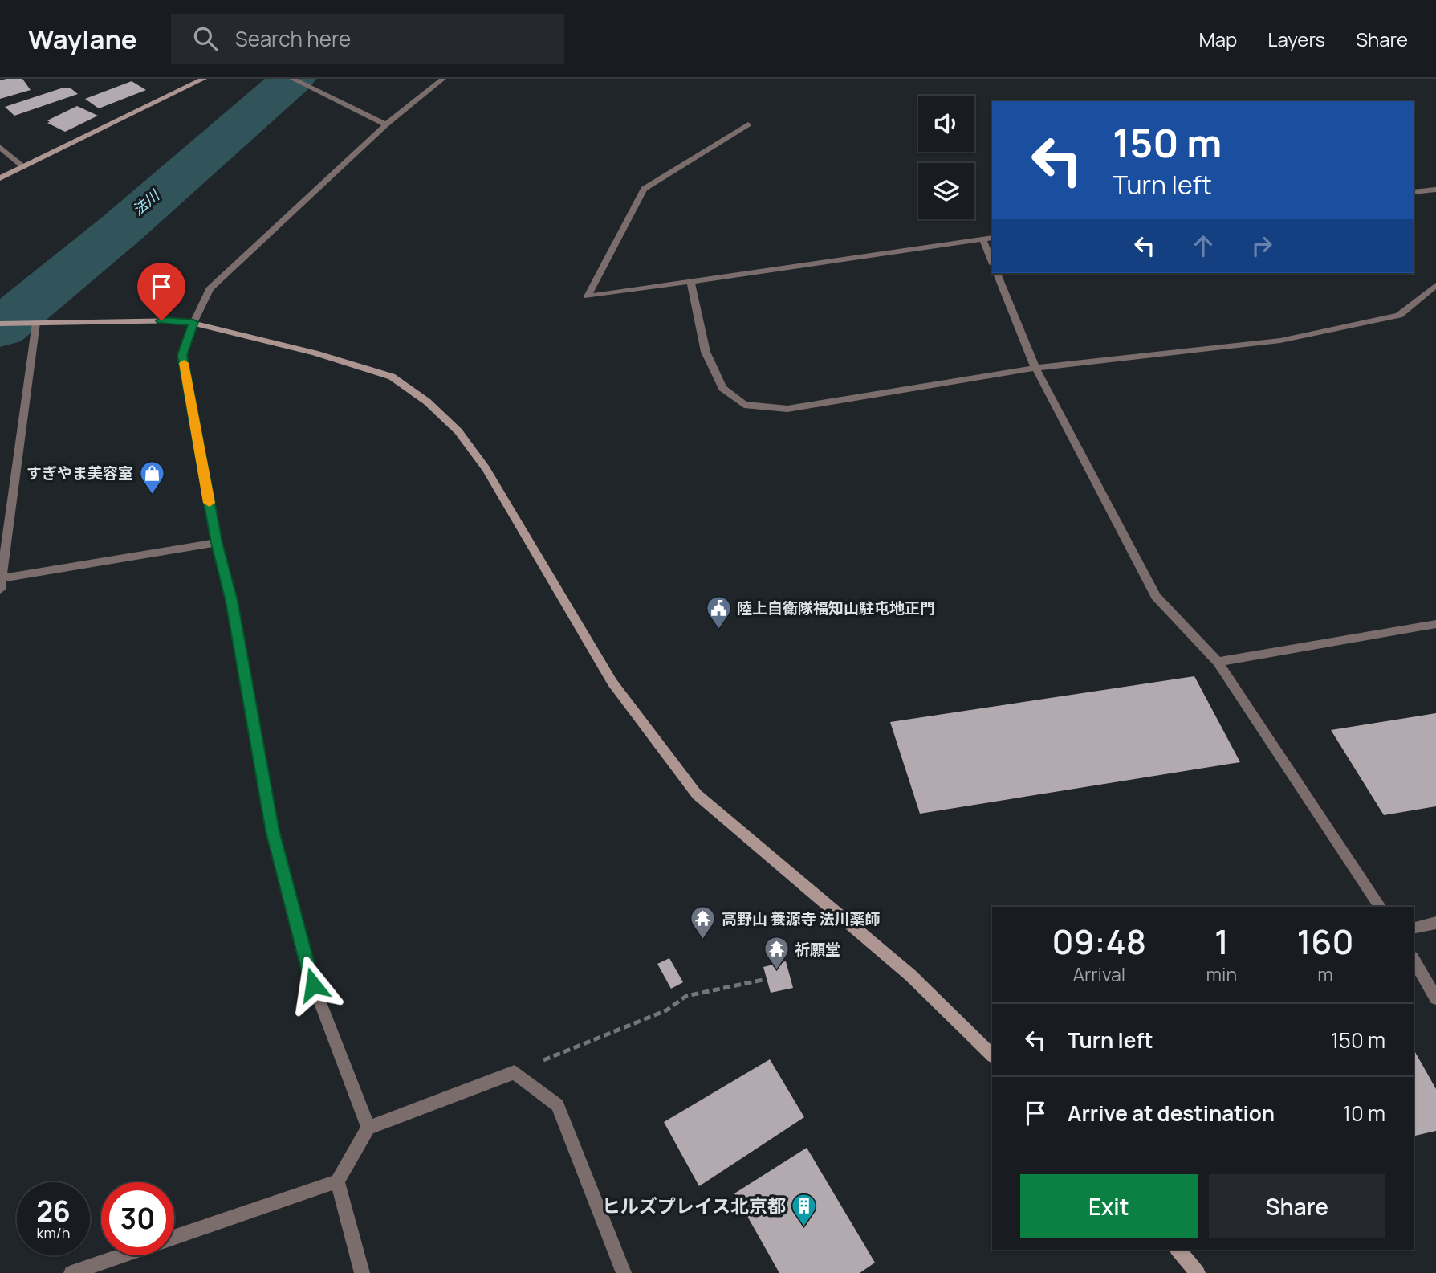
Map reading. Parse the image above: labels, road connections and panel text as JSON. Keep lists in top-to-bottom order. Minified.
{"water":["法川"],"places":{"shop":["すぎやま美容室"],"public building":["陸上自衛隊福知山駐屯地正門"],"temple":["高野山 養源寺 法川薬師","祈願堂"],"building":["ヒルズプレイス北京都"]},"page":{"header":"Waylane","search":"Search here","nav":["Map","Layers","Share"],"turn":["150 m","Turn left"],"eta":["09:48","Arrival","1","min","160","m"],"list":[{"name":"Turn left","value":"150 m"},{"name":"Arrive at destination","value":"10 m"}],"buttons":["Exit","Share"],"speed":"26 km/h","limit":"30"}}
